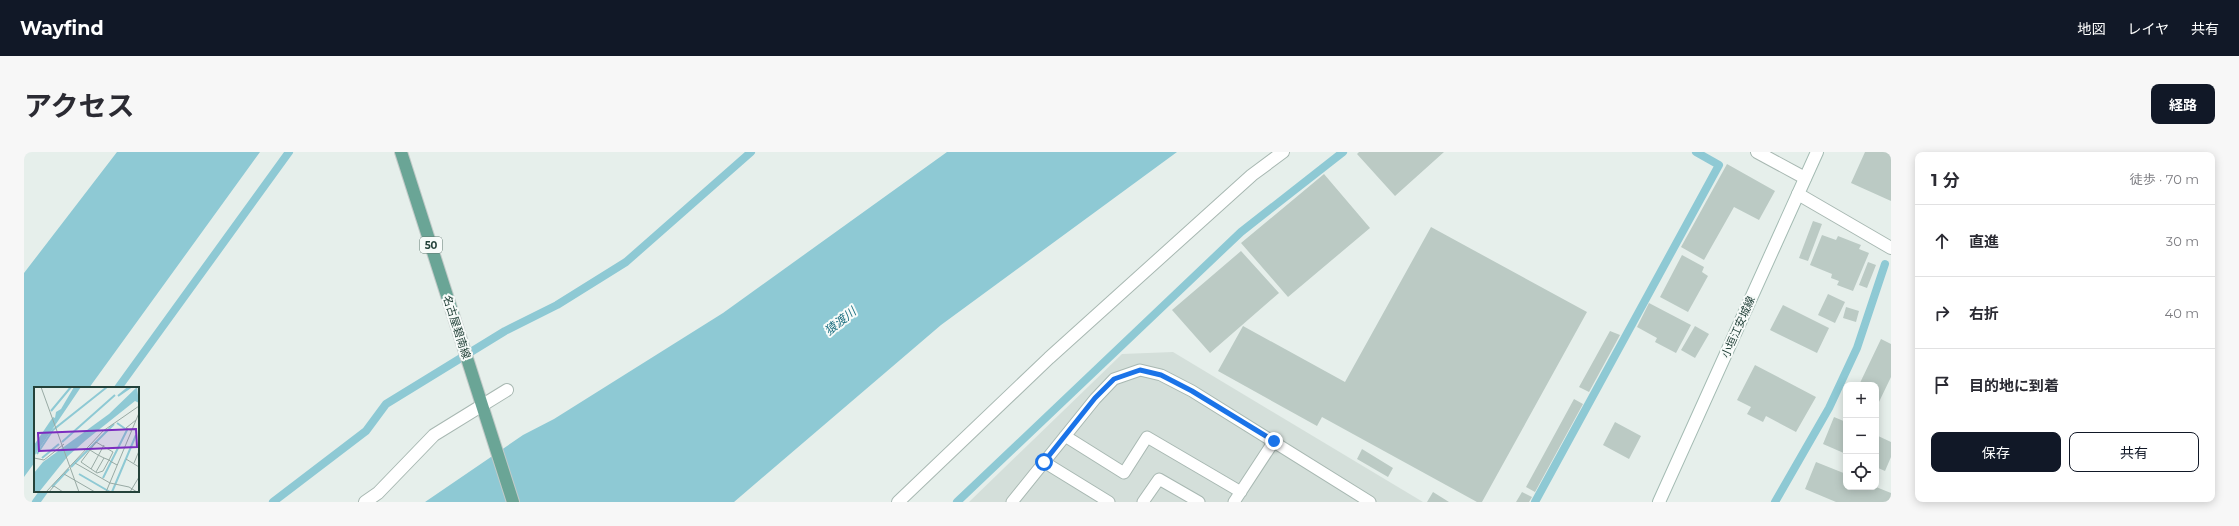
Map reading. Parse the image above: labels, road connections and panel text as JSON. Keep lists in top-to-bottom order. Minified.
{"streets":{"main road":["50","名古屋碧南線"],"street":["小垣江安城線"]},"water":["猿渡川"],"page":{"header":"Wayfind","nav":["地図","レイヤ","共有"],"title":"アクセス","buttons":["経路",["保存","共有"]],"heading":["1 分","徒歩 · 70 m"],"list":[["直進","30 m"],["右折","40 m"],"目的地に到着"],"map_buttons":["+","−"]}}
